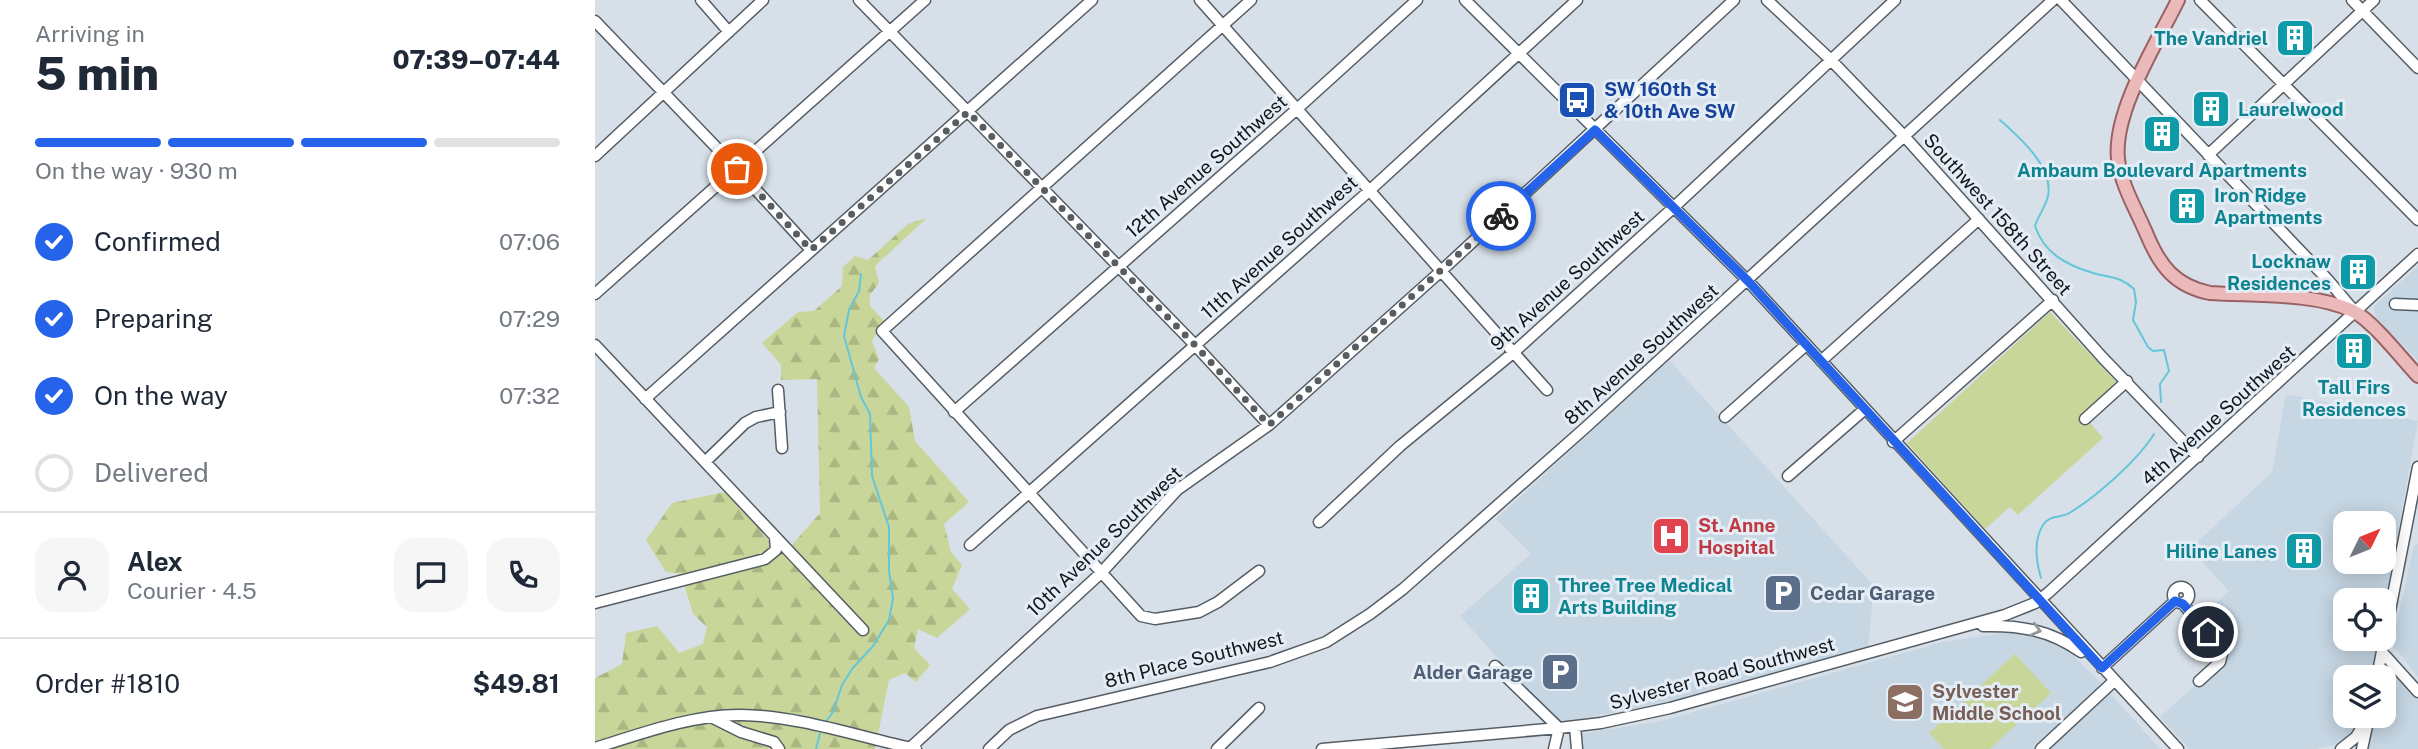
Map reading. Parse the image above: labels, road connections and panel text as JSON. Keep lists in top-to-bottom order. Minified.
{"streets":{"street":["12th Avenue Southwest","Southwest 158th Street","11th Avenue Southwest","9th Avenue Southwest","8th Avenue Southwest","4th Avenue Southwest","10th Avenue Southwest","8th Place Southwest","Sylvester Road Southwest"]},"crossings":[["Southwest 158th Street","9th Avenue Southwest"],["Southwest 158th Street","8th Avenue Southwest"],["Southwest 158th Street","4th Avenue Southwest"],["8th Avenue Southwest","8th Place Southwest"],["4th Avenue Southwest","Sylvester Road Southwest"]],"places":{"building":["The Vandriel","Laurelwood","Ambaum Boulevard Apartments","Iron Ridge Apartments","Locknaw Residences","Tall Firs Residences","Hiline Lanes","Three Tree Medical Arts Building"],"bus stop":["SW 160th St & 10th Ave SW"],"hospital":["St. Anne Hospital"],"parking":["Cedar Garage","Alder Garage"],"school or university":["Sylvester Middle School"]},"north":"top right","page":{"heading":["5 min","Arriving in","07:39–07:44"],"panel":["Alex","Courier · 4.5","Order #1810","$49.81"],"bar":"On the way · 930 m","list":[["Confirmed","07:06"],["Preparing","07:29"],["On the way","07:32"],"Delivered"]}}
